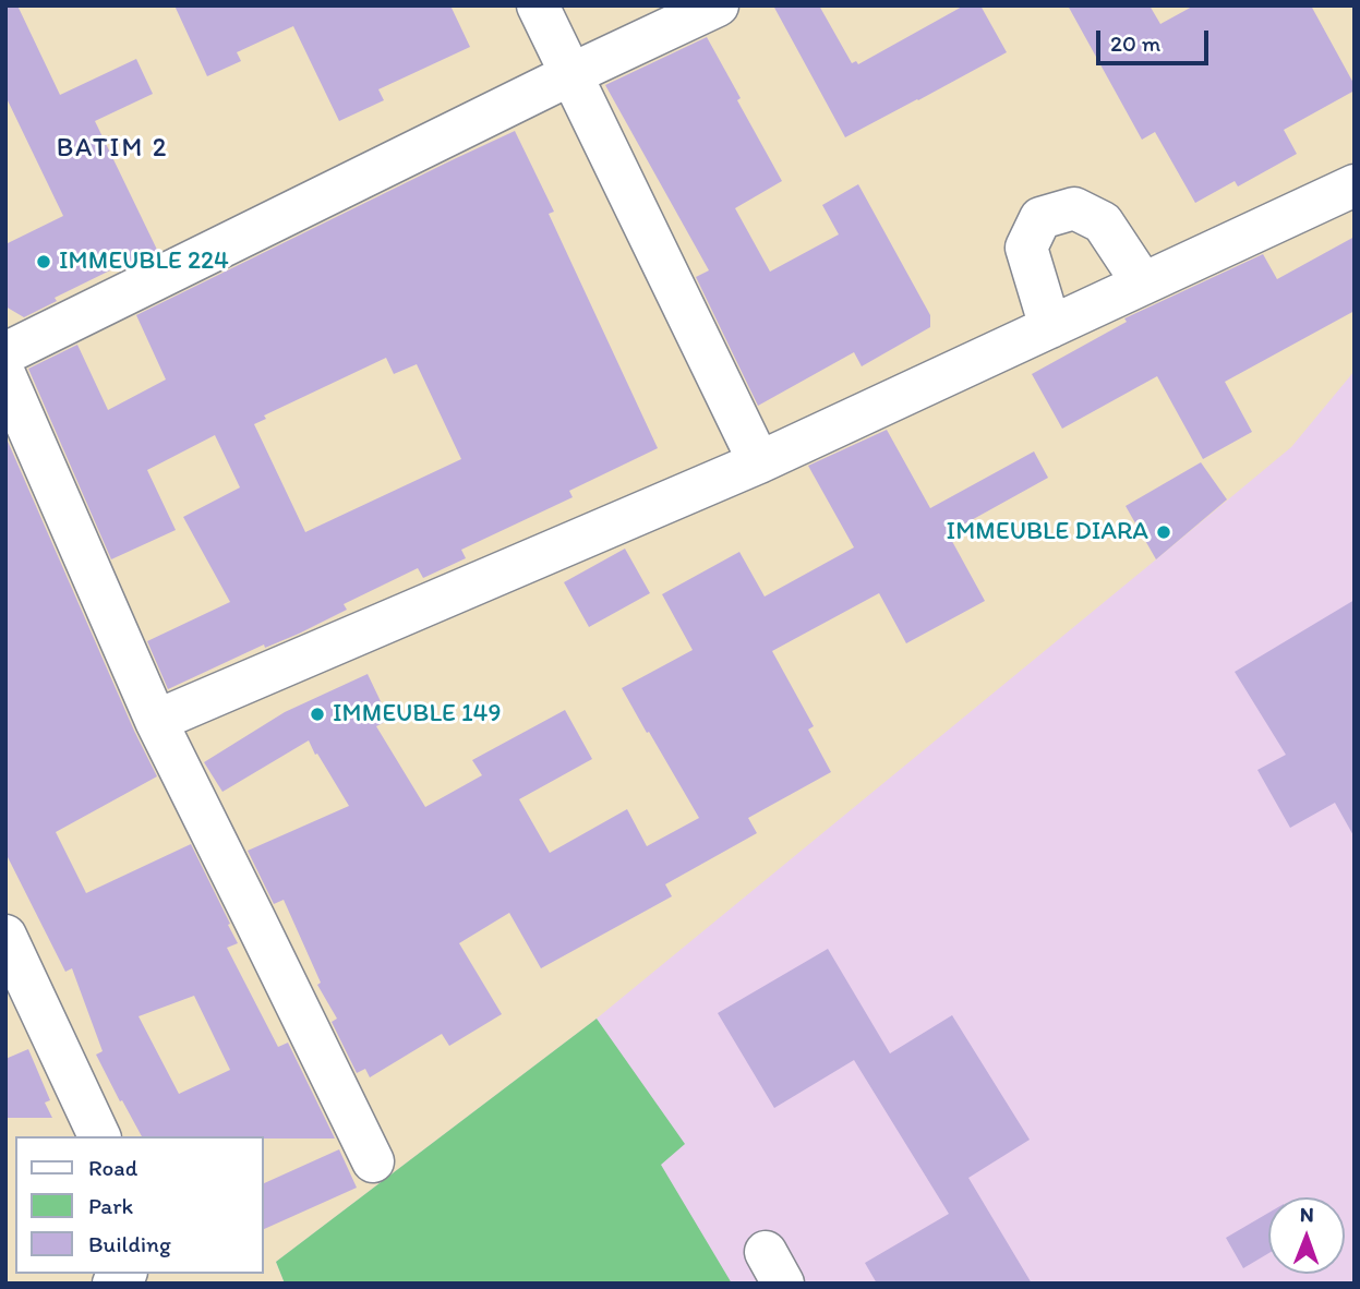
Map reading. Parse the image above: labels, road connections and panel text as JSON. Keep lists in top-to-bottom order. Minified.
{"districts":["BATIM 2"],"places":["IMMEUBLE 224","IMMEUBLE DIARA","IMMEUBLE 149"],"legend":["Road","Park","Building"],"scale_bar":"20 m","north":"top"}
